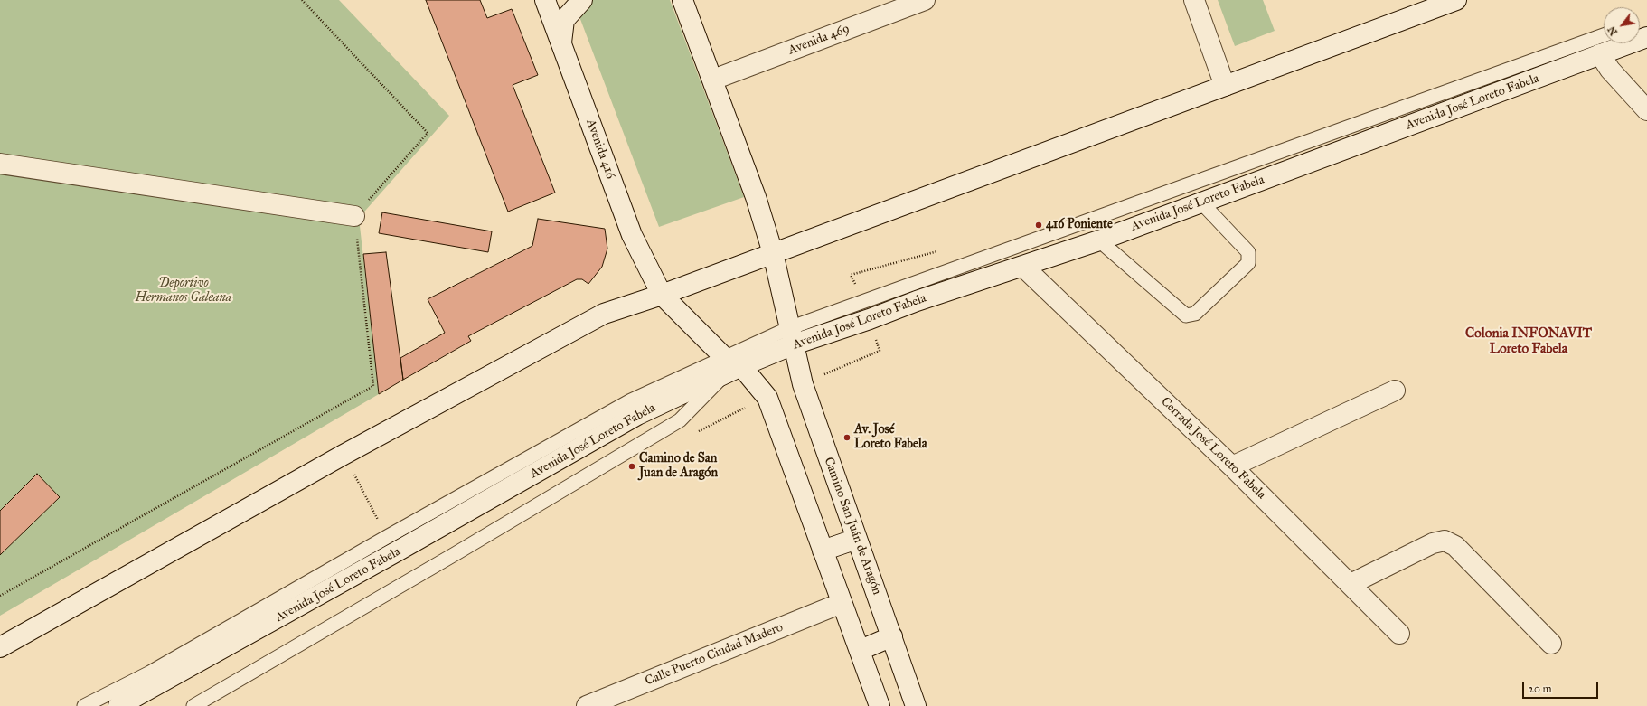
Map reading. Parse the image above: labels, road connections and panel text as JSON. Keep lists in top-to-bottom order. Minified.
{"streets":{"street":["Avenida 469","Avenida José Loreto Fabela","Avenida 416","Cerrada José Loreto Fabela","Camino San Juán de Aragón","Calle Puerto Ciudad Madero"]},"crossings":[["Avenida José Loreto Fabela","Avenida 416"],["Avenida José Loreto Fabela","Cerrada José Loreto Fabela"],["Avenida José Loreto Fabela","Camino San Juán de Aragón"]],"districts":["Colonia INFONAVIT Loreto Fabela"],"parks":["Deportivo Hermanos Galeana"],"places":["416 Poniente","Av. José Loreto Fabela","Camino de San Juan de Aragón"],"scale_bar":"20 m","north":"bottom left"}
